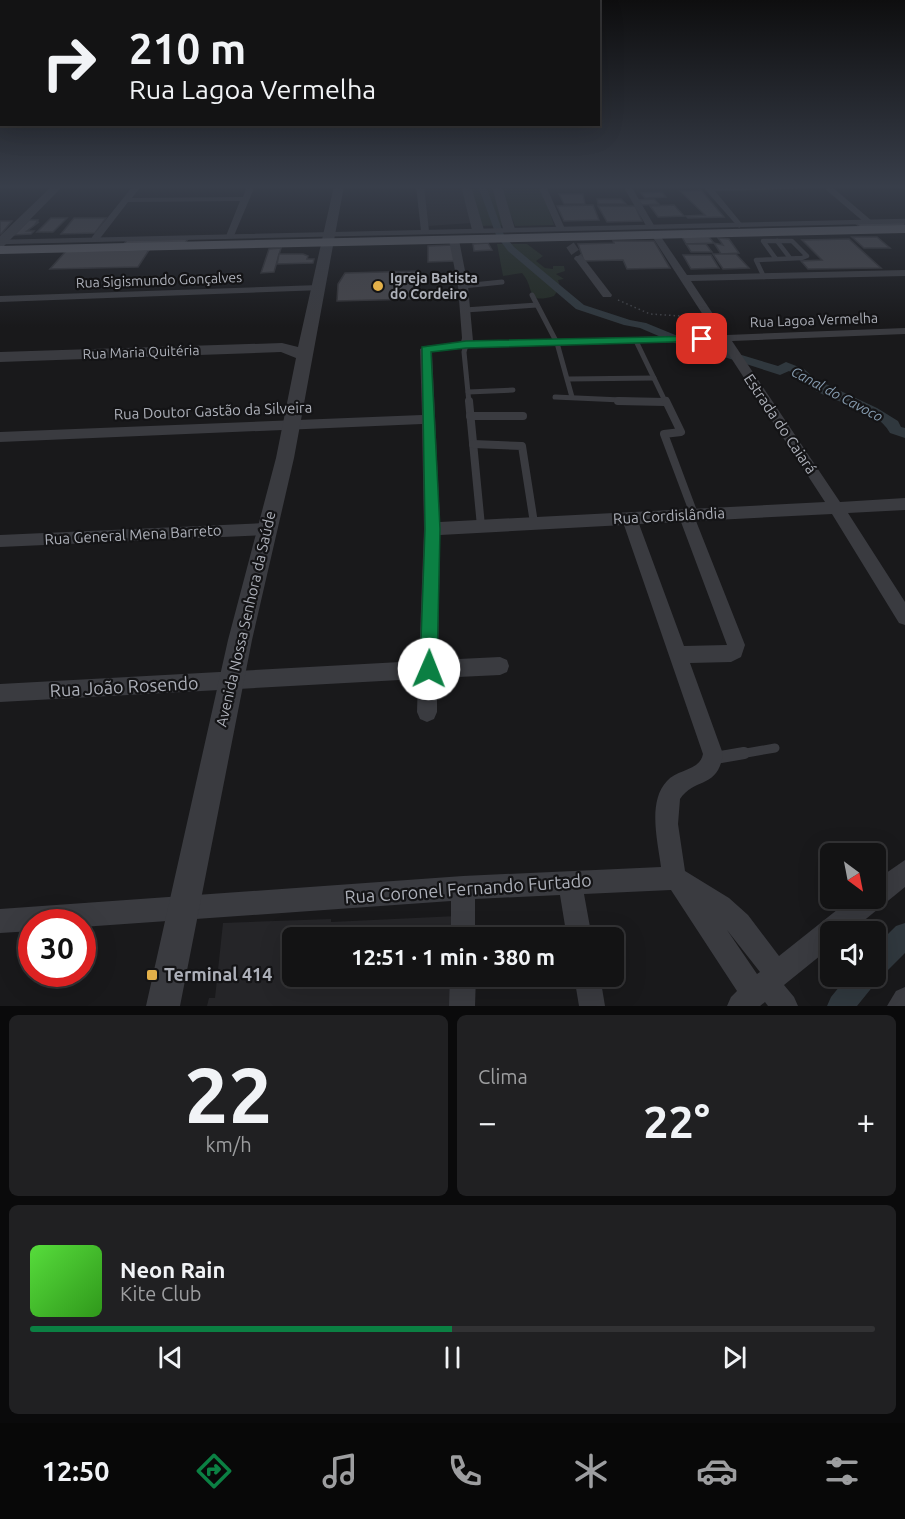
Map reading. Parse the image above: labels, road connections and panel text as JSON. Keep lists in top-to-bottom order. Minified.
{"streets":{"street":["Rua Sigismundo Gonçalves","Rua Lagoa Vermelha","Rua Maria Quitéria","Rua Doutor Gastão da Silveira","Estrada do Caiará","Rua Cordislândia","Rua General Mena Barreto","Avenida Nossa Senhora da Saúde","Rua João Rosendo","Rua Coronel Fernando Furtado"]},"crossings":[["Rua Sigismundo Gonçalves","Avenida Nossa Senhora da Saúde"],["Rua Lagoa Vermelha","Estrada do Caiará"],["Rua Maria Quitéria","Avenida Nossa Senhora da Saúde"],["Rua Doutor Gastão da Silveira","Avenida Nossa Senhora da Saúde"],["Estrada do Caiará","Rua Cordislândia"],["Rua General Mena Barreto","Avenida Nossa Senhora da Saúde"],["Avenida Nossa Senhora da Saúde","Rua João Rosendo"],["Avenida Nossa Senhora da Saúde","Rua Coronel Fernando Furtado"]],"water":["Canal do Cavoco"],"places":{"other":["Igreja Batista do Cordeiro"],"transit":["Terminal 414"]},"north":"bottom right","page":{"turn":["210 m","Rua Lagoa Vermelha"],"limit":"30","trip":"12:51 · 1 min · 380 m","tile":[["22","km/h"],"Clima"],"heat":["−","22°","+"],"song":["Neon Rain","Kite Club"],"tabs":"12:50"}}
